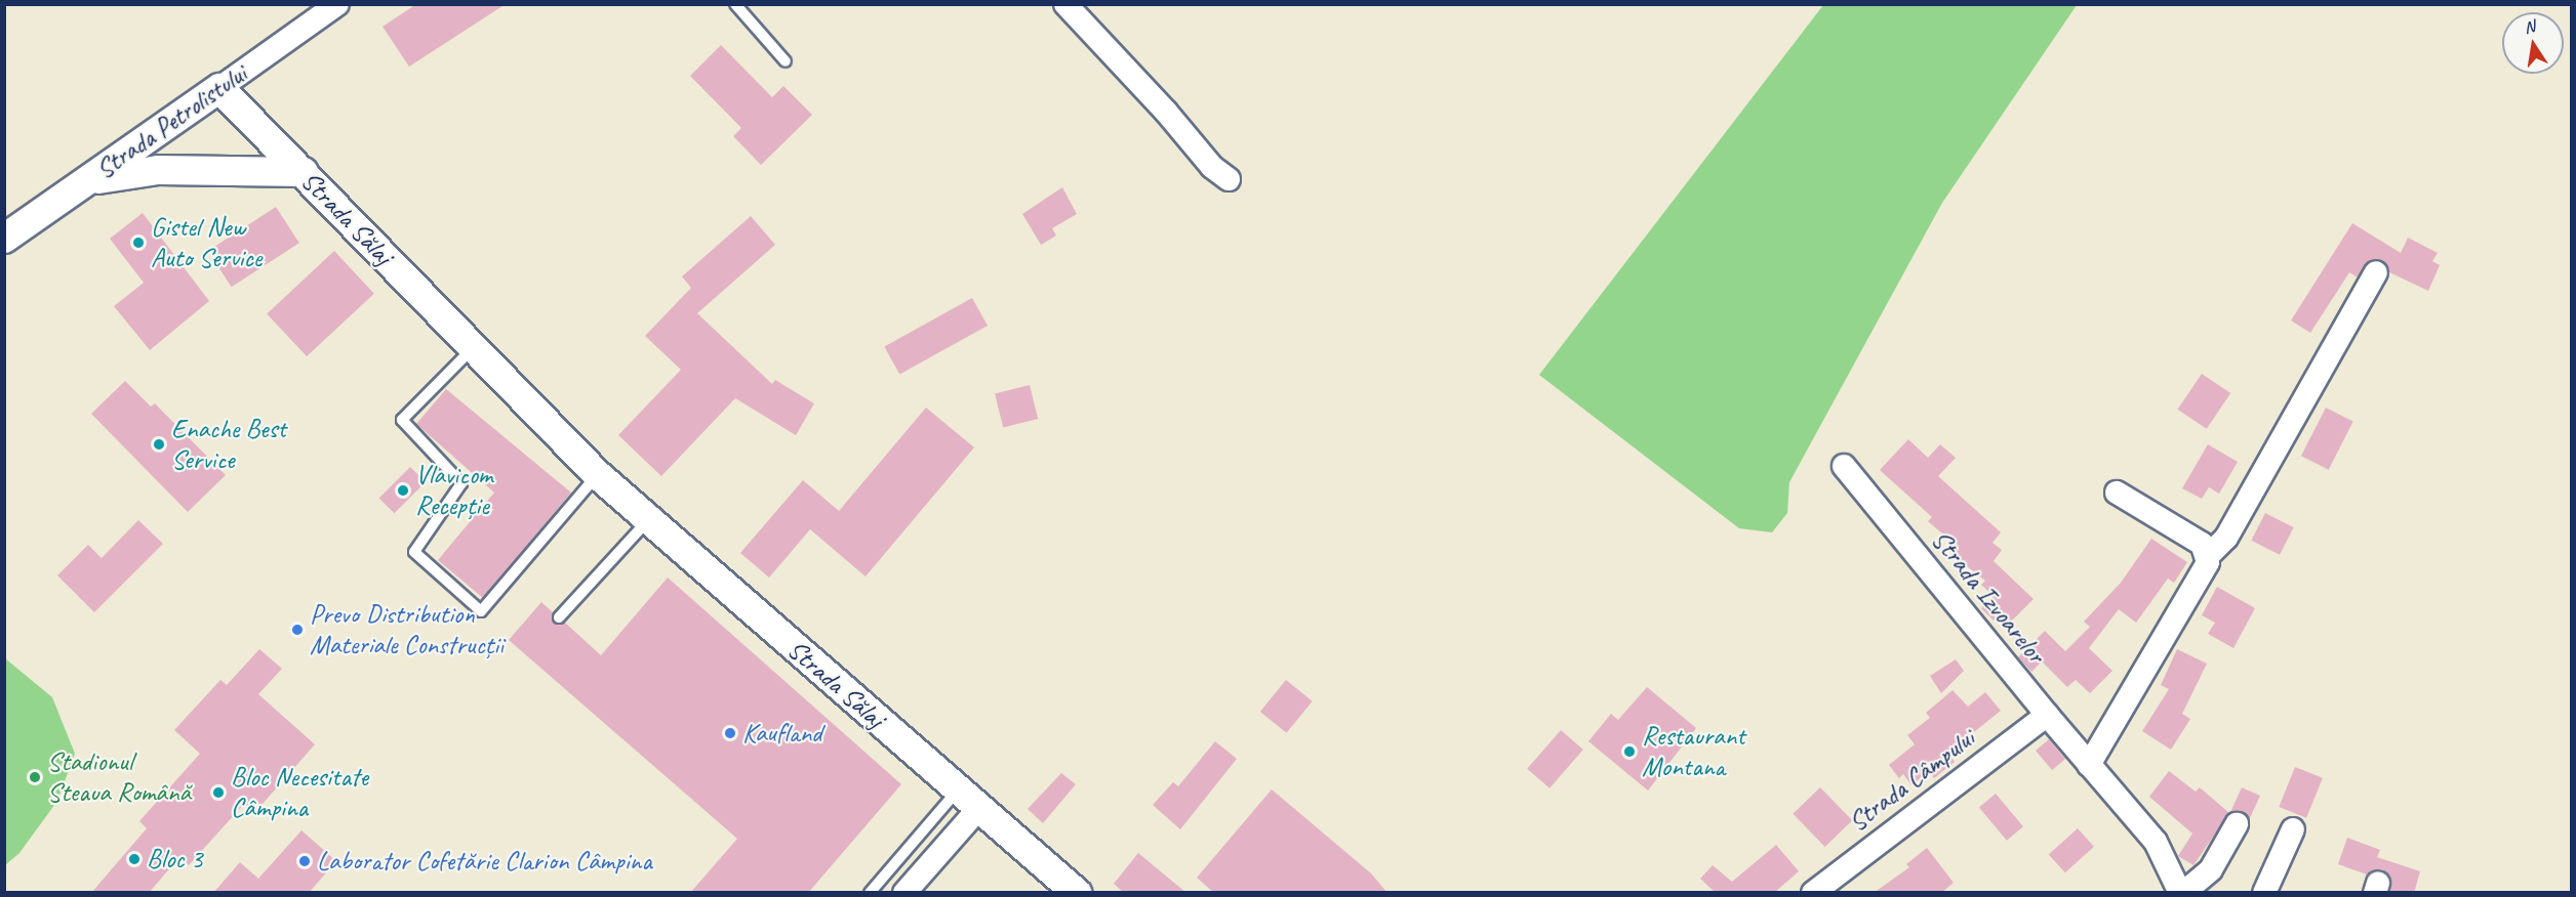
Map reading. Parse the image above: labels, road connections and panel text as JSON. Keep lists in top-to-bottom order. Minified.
{"streets":{"street":["Strada Petrolistului","Strada Sălaj","Strada Izvoarelor","Strada Câmpului"]},"crossings":[["Strada Petrolistului","Strada Sălaj"],["Strada Izvoarelor","Strada Câmpului"]],"places":["Gistel New Auto Service","Enache Best Service","Vlavicom Recepție","Prevo Distribution Materiale Construcții","Kaufland","Restaurant Montana","Stadionul Steaua Română","Bloc Necesitate Câmpina","Bloc 3","Laborator Cofetărie Clarion Câmpina"],"north":"top"}
